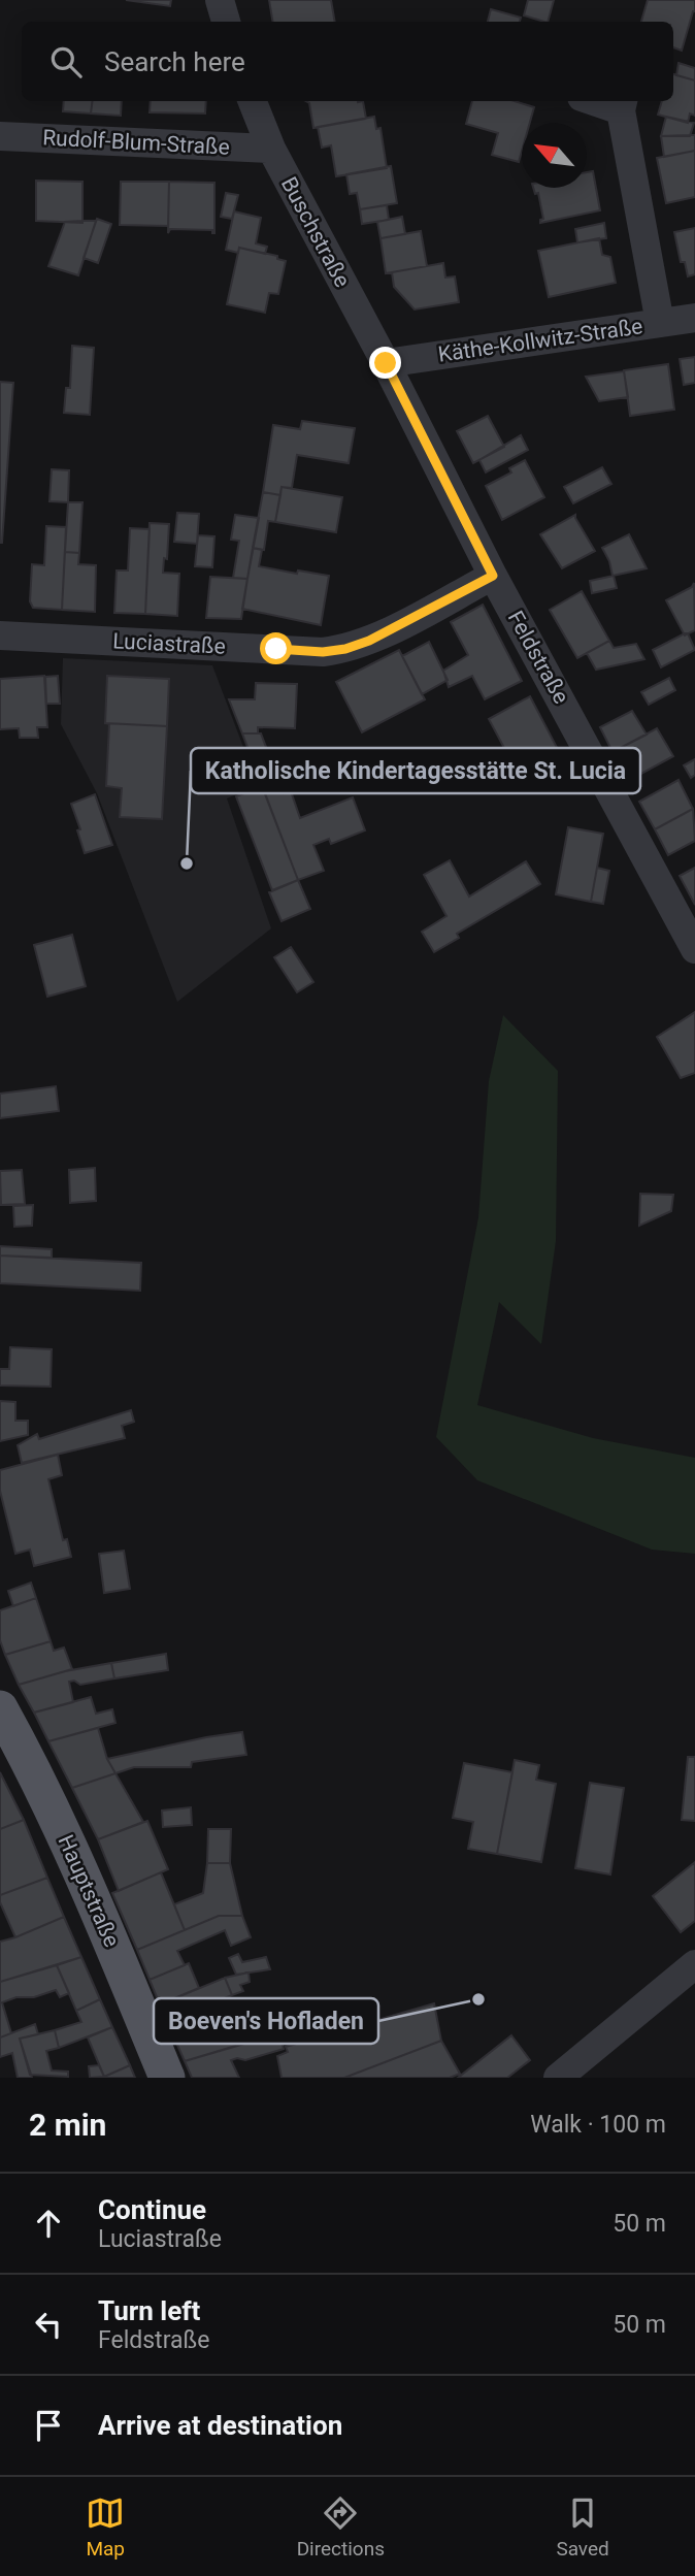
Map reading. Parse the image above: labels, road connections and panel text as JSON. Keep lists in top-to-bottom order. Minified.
{"streets":{"main road":["Hauptstraße"],"street":["Rudolf-Blum-Straße","Buschstraße","Käthe-Kollwitz-Straße","Luciastraße","Feldstraße"]},"crossings":[["Rudolf-Blum-Straße","Buschstraße"],["Buschstraße","Käthe-Kollwitz-Straße"],["Buschstraße","Feldstraße"],["Käthe-Kollwitz-Straße","Feldstraße"],["Luciastraße","Feldstraße"]],"places":["Katholische Kindertagesstätte St. Lucia","Boeven's Hofladen"],"north":"top left","page":{"search":"Search here","heading":["2 min","Walk · 100 m"],"list":[["Continue","Luciastraße","50 m"],["Turn left","Feldstraße","50 m"],"Arrive at destination"],"nav":["Map","Directions","Saved"]}}
